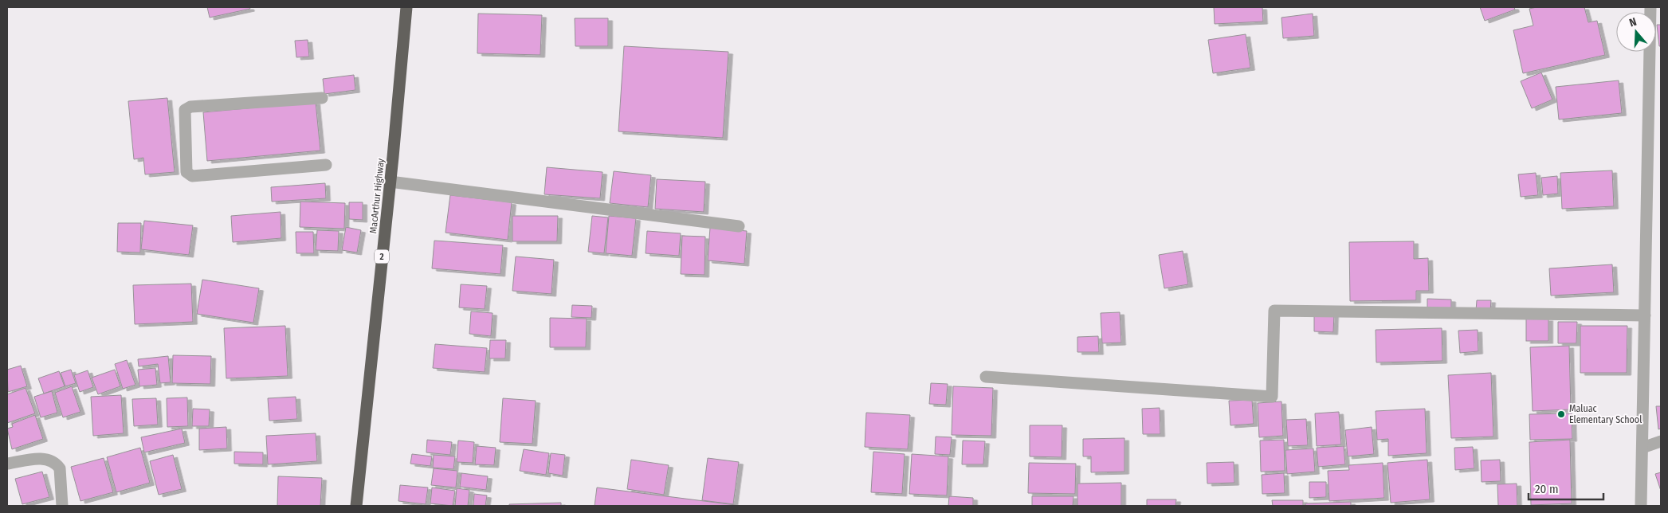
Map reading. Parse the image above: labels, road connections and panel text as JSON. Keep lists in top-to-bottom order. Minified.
{"streets":{"highway":["MacArthur Highway","2"]},"places":["Maluac Elementary School"],"scale_bar":"20 m","north":"top"}
